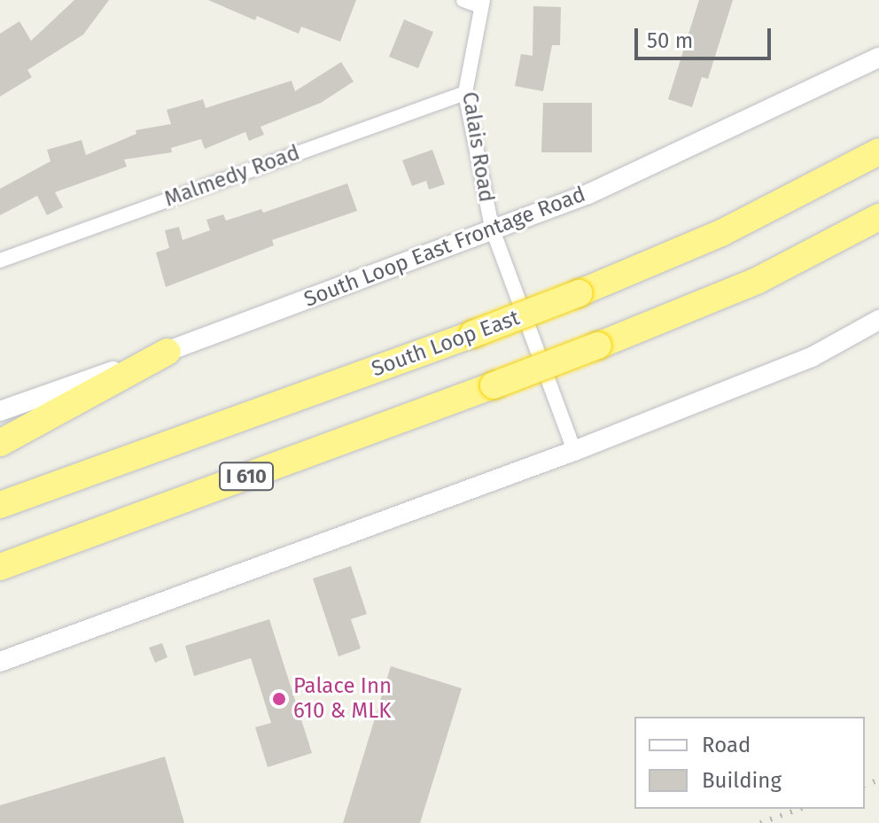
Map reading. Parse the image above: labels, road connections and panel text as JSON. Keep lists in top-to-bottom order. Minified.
{"streets":{"highway":["South Loop East","I 610"],"main road":["South Loop East Frontage Road"],"street":["Calais Road","Malmedy Road"]},"crossings":[["Calais Road","Malmedy Road"],["Calais Road","South Loop East Frontage Road"]],"places":["Palace Inn 610 & MLK"],"legend":["Road","Building"],"scale_bar":"50 m"}
